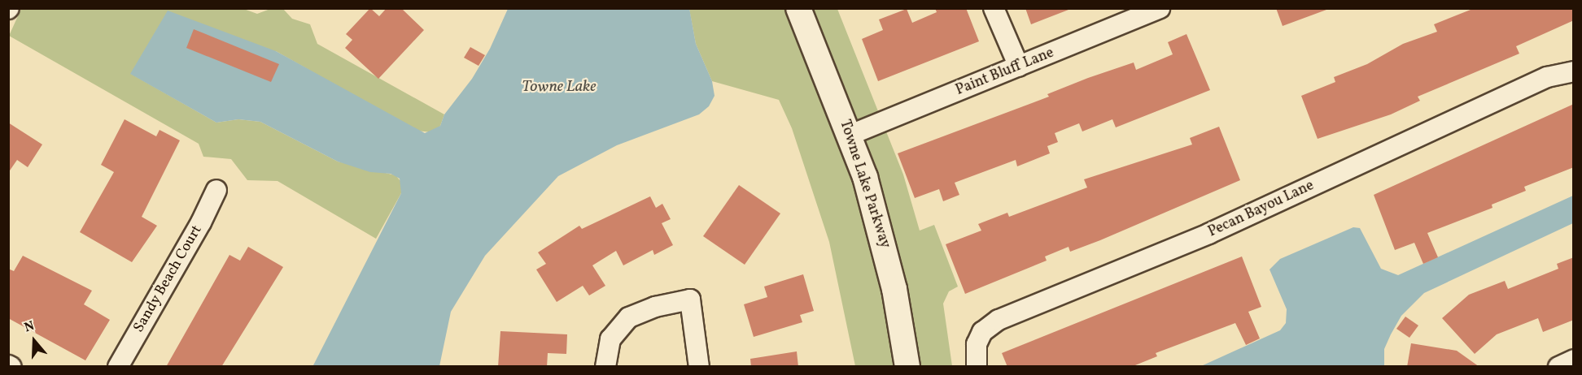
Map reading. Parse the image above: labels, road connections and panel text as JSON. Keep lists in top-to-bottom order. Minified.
{"streets":{"street":["Paint Bluff Lane","Towne Lake Parkway","Pecan Bayou Lane","Sandy Beach Court"]},"crossings":[["Paint Bluff Lane","Towne Lake Parkway"]],"water":["Towne Lake"],"north":"top"}
